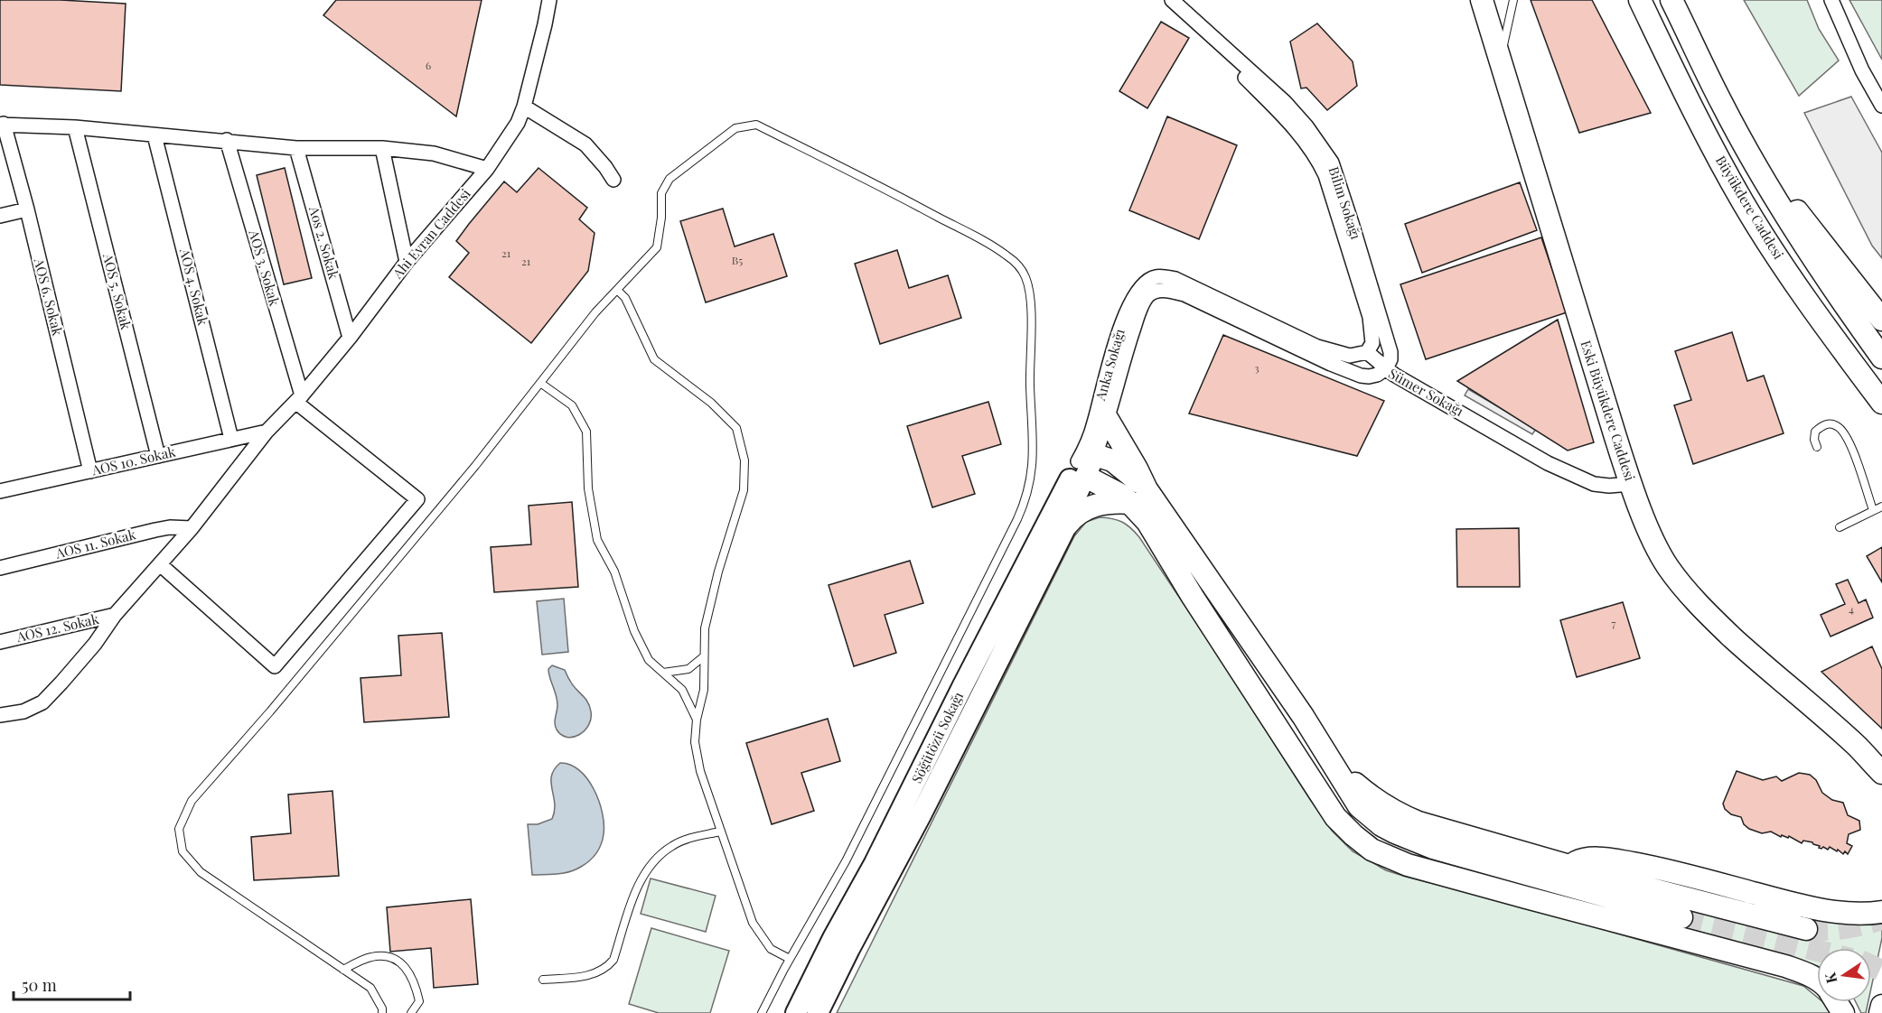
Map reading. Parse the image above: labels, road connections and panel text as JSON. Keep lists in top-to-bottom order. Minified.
{"streets":{"main road":["Büyükdere Caddesi","Eski Büyükdere Caddesi"],"street":["Bilim Sokağı","Ahi Evran Caddesi","Aos 2. Sokak","AOS 3. Sokak","AOS 4. Sokak","AOS 5. Sokak","AOS 6. Sokak","Anka Sokağı","Sümer Sokağı","AOS 10. Sokak","AOS 11. Sokak","AOS 12. Sokak","Söğütözü Sokağı"]},"crossings":[["Bilim Sokağı","Sümer Sokağı"],["Ahi Evran Caddesi","Aos 2. Sokak"],["Ahi Evran Caddesi","AOS 3. Sokak"],["Ahi Evran Caddesi","AOS 10. Sokak"],["Ahi Evran Caddesi","AOS 11. Sokak"],["Ahi Evran Caddesi","AOS 12. Sokak"],["AOS 4. Sokak","AOS 10. Sokak"],["AOS 5. Sokak","AOS 10. Sokak"],["AOS 6. Sokak","AOS 10. Sokak"],["Anka Sokağı","Sümer Sokağı"],["Anka Sokağı","Söğütözü Sokağı"],["Sümer Sokağı","Eski Büyükdere Caddesi"]],"house_numbers":["6","21","B5","21","3","4","7"],"scale_bar":"50 m","north":"left"}
